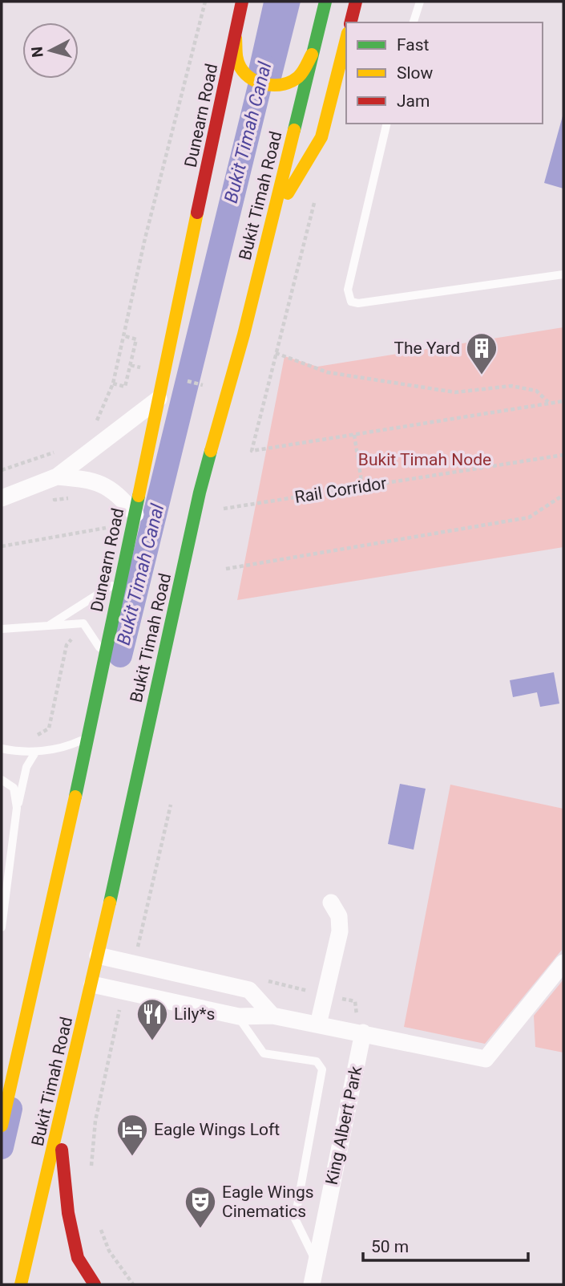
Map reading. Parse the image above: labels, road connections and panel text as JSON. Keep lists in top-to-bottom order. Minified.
{"streets":{"highway":["Dunearn Road","Bukit Timah Road"],"street":["King Albert Park"],"path":["Rail Corridor"]},"water":["Bukit Timah Canal"],"parks":["Bukit Timah Node"],"places":{"building":["The Yard"],"restaurant":["Lily*s"],"hotel":["Eagle Wings Loft"],"theatre":["Eagle Wings Cinematics"]},"legend":["Fast","Slow","Jam"],"scale_bar":"50 m","north":"left"}
